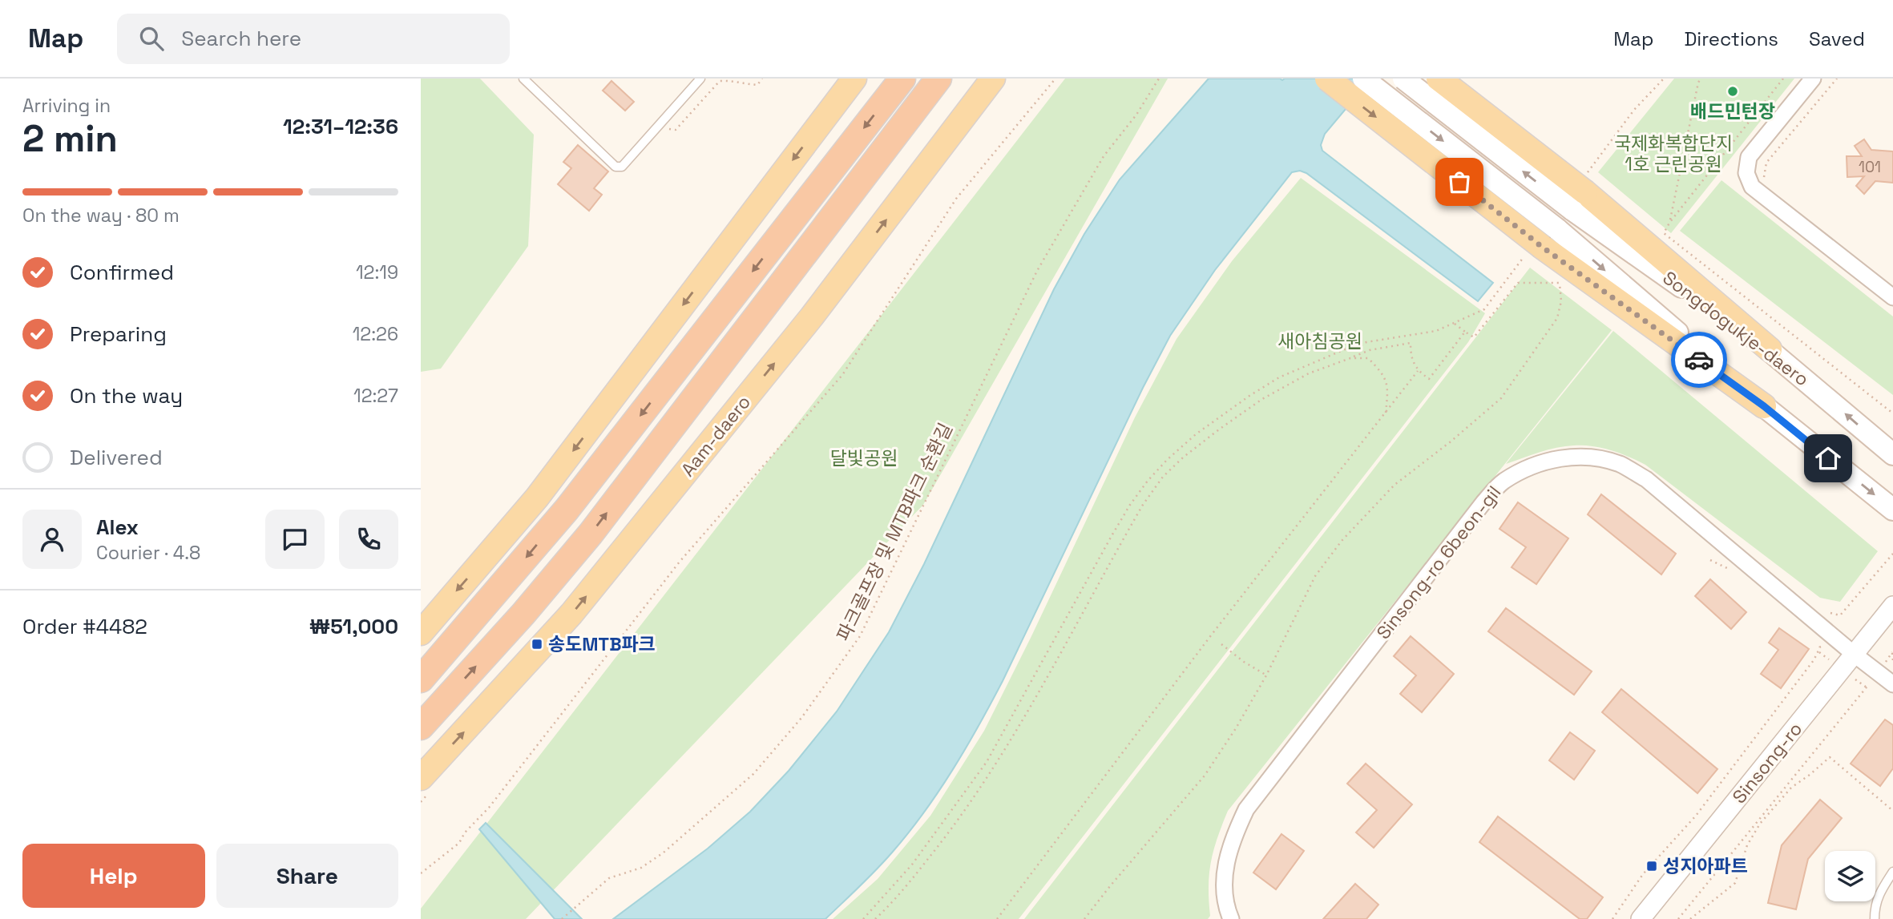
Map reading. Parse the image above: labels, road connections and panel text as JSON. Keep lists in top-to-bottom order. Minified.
{"streets":{"highway":["Aam-daero"],"main road":["Songdogukje-daero"],"street":["Sinsong-ro 6beon-gil","Sinsong-ro"],"path":["파크골프장 및 MTB파크 순환길"]},"crossings":[["Sinsong-ro 6beon-gil","Sinsong-ro"]],"parks":["국제화복합단지 1호 근린공원","새아침공원","달빛공원"],"places":{"other":["배드민턴장"],"transit":["송도MTB파크","성지아파트"]},"house_numbers":["101"],"page":{"header":"Map","search":"Search here","nav":["Map","Directions","Saved"],"heading":["2 min","Arriving in","12:31–12:36"],"panel":["Alex","Courier · 4.8","Order #4482","₩51,000"],"bar":"On the way · 80 m","list":[["Confirmed","12:19"],["Preparing","12:26"],["On the way","12:27"],"Delivered"],"buttons":["Help","Share"]}}
